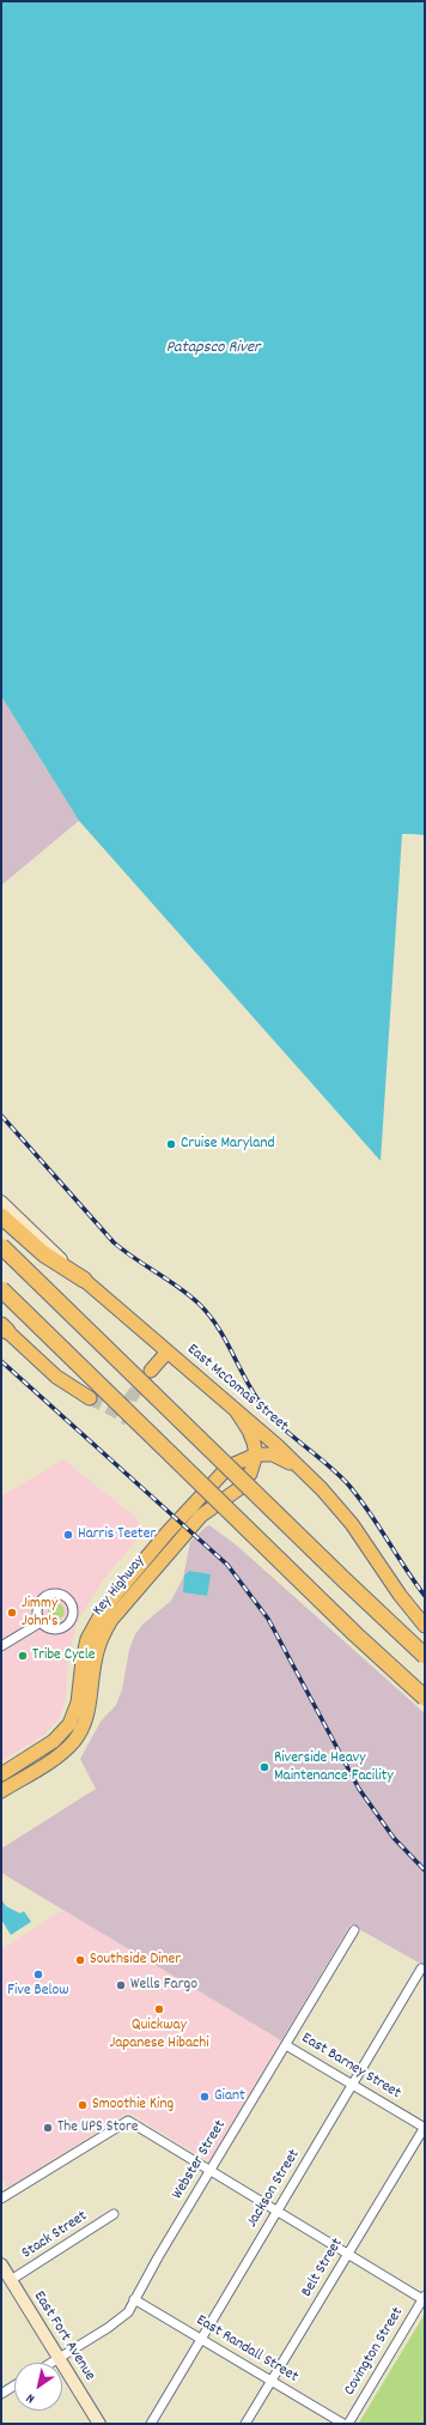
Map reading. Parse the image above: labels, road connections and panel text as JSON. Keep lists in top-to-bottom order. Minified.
{"streets":{"main road":["East McComas Street","Key Highway"],"street":["East Barney Street","Webster Street","Jackson Street","Stack Street","Belt Street","East Fort Avenue","East Randall Street","Covington Street"]},"crossings":[["East McComas Street","Key Highway"],["East Barney Street","Webster Street"],["East Barney Street","Jackson Street"],["East Barney Street","Belt Street"],["Webster Street","East Fort Avenue"],["Webster Street","East Randall Street"],["Jackson Street","East Randall Street"],["Stack Street","East Fort Avenue"],["Belt Street","East Randall Street"]],"water":["Patapsco River"],"places":["Cruise Maryland","Harris Teeter","Jimmy John's","Tribe Cycle","Riverside Heavy Maintenance Facility","Southside Diner","Five Below","Wells Fargo","Quickway Japanese Hibachi","Giant","Smoothie King","The UPS Store"],"north":"bottom left"}
